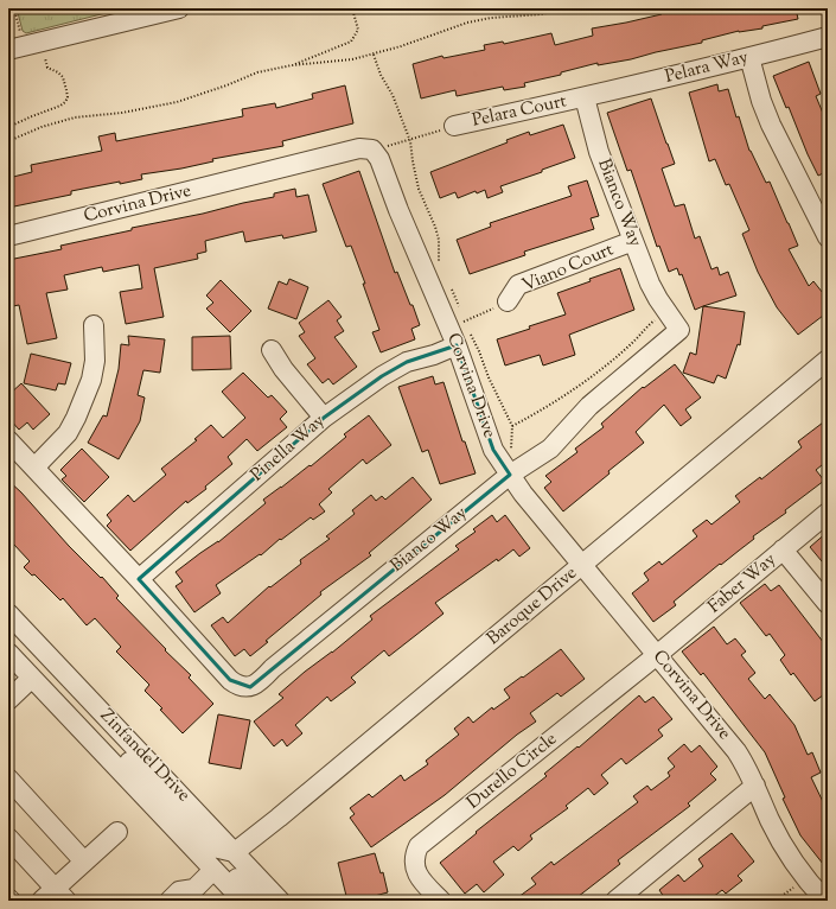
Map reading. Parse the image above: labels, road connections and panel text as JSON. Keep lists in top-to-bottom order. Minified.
{"streets":{"street":["Pelara Way","Pelara Court","Bianco Way","Corvina Drive","Viano Court","Pinella Way","Faber Way","Baroque Drive","Zinfandel Drive","Durello Circle"]},"crossings":[["Pelara Way","Pelara Court"],["Pelara Way","Bianco Way"],["Pelara Court","Bianco Way"],["Bianco Way","Corvina Drive"],["Bianco Way","Viano Court"],["Bianco Way","Pinella Way"],["Corvina Drive","Pinella Way"],["Corvina Drive","Faber Way"],["Corvina Drive","Baroque Drive"],["Corvina Drive","Durello Circle"],["Faber Way","Durello Circle"],["Baroque Drive","Zinfandel Drive"]]}
